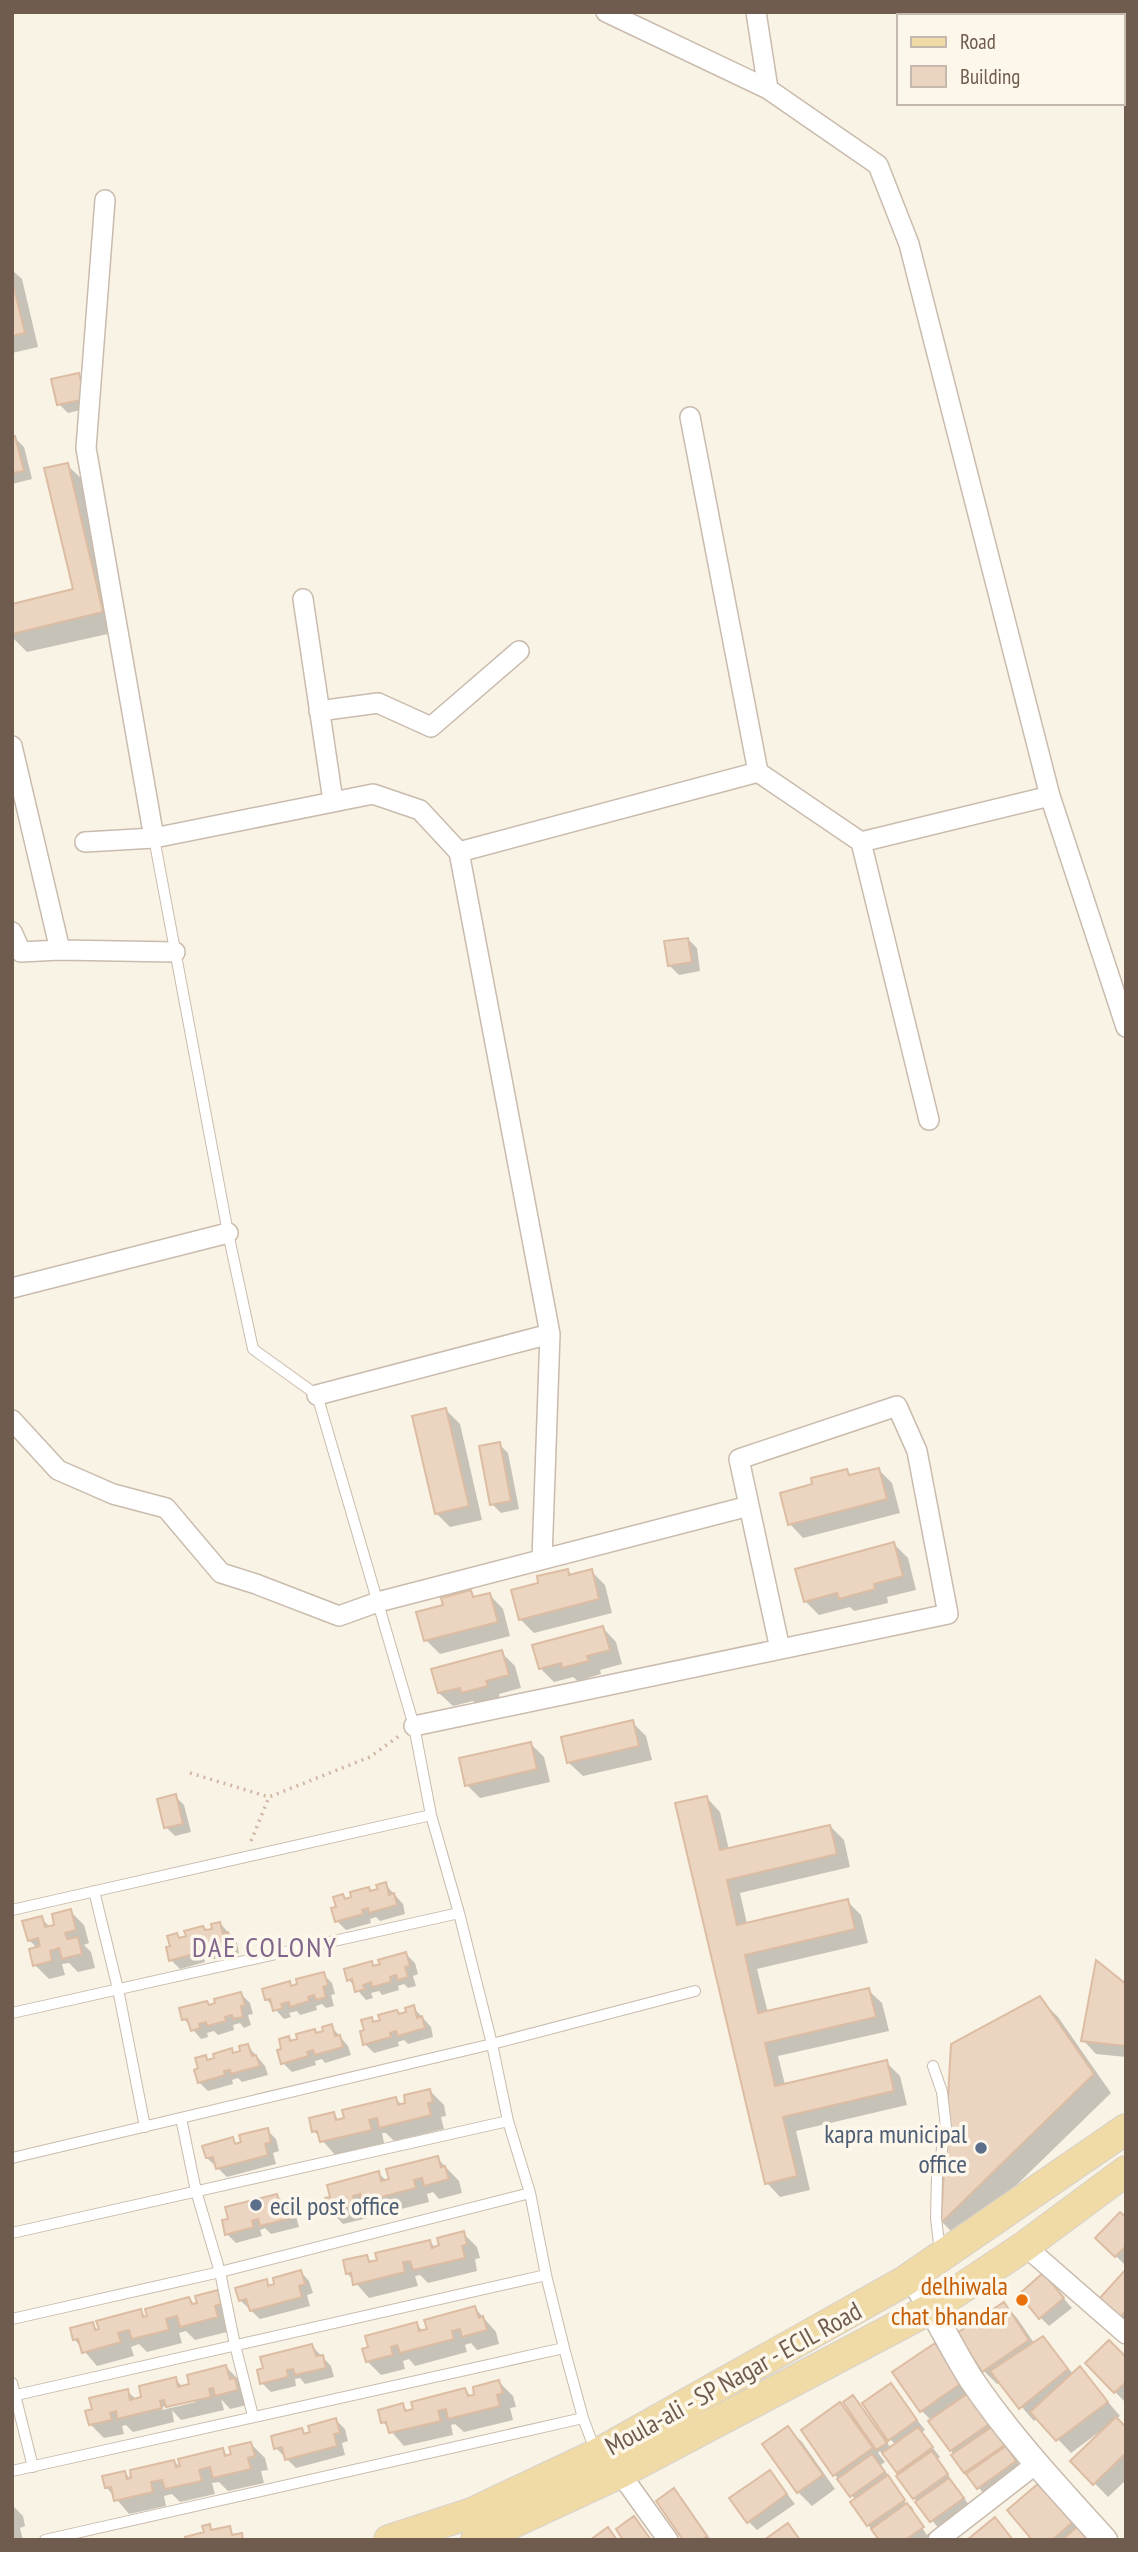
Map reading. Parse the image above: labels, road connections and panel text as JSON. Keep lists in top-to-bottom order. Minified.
{"streets":{"main road":["Moula-ali - SP Nagar - ECIL Road"]},"districts":["DAE COLONY"],"places":["kapra municipal office","ecil post office","delhiwala chat bhandar"],"legend":["Road","Building"]}
